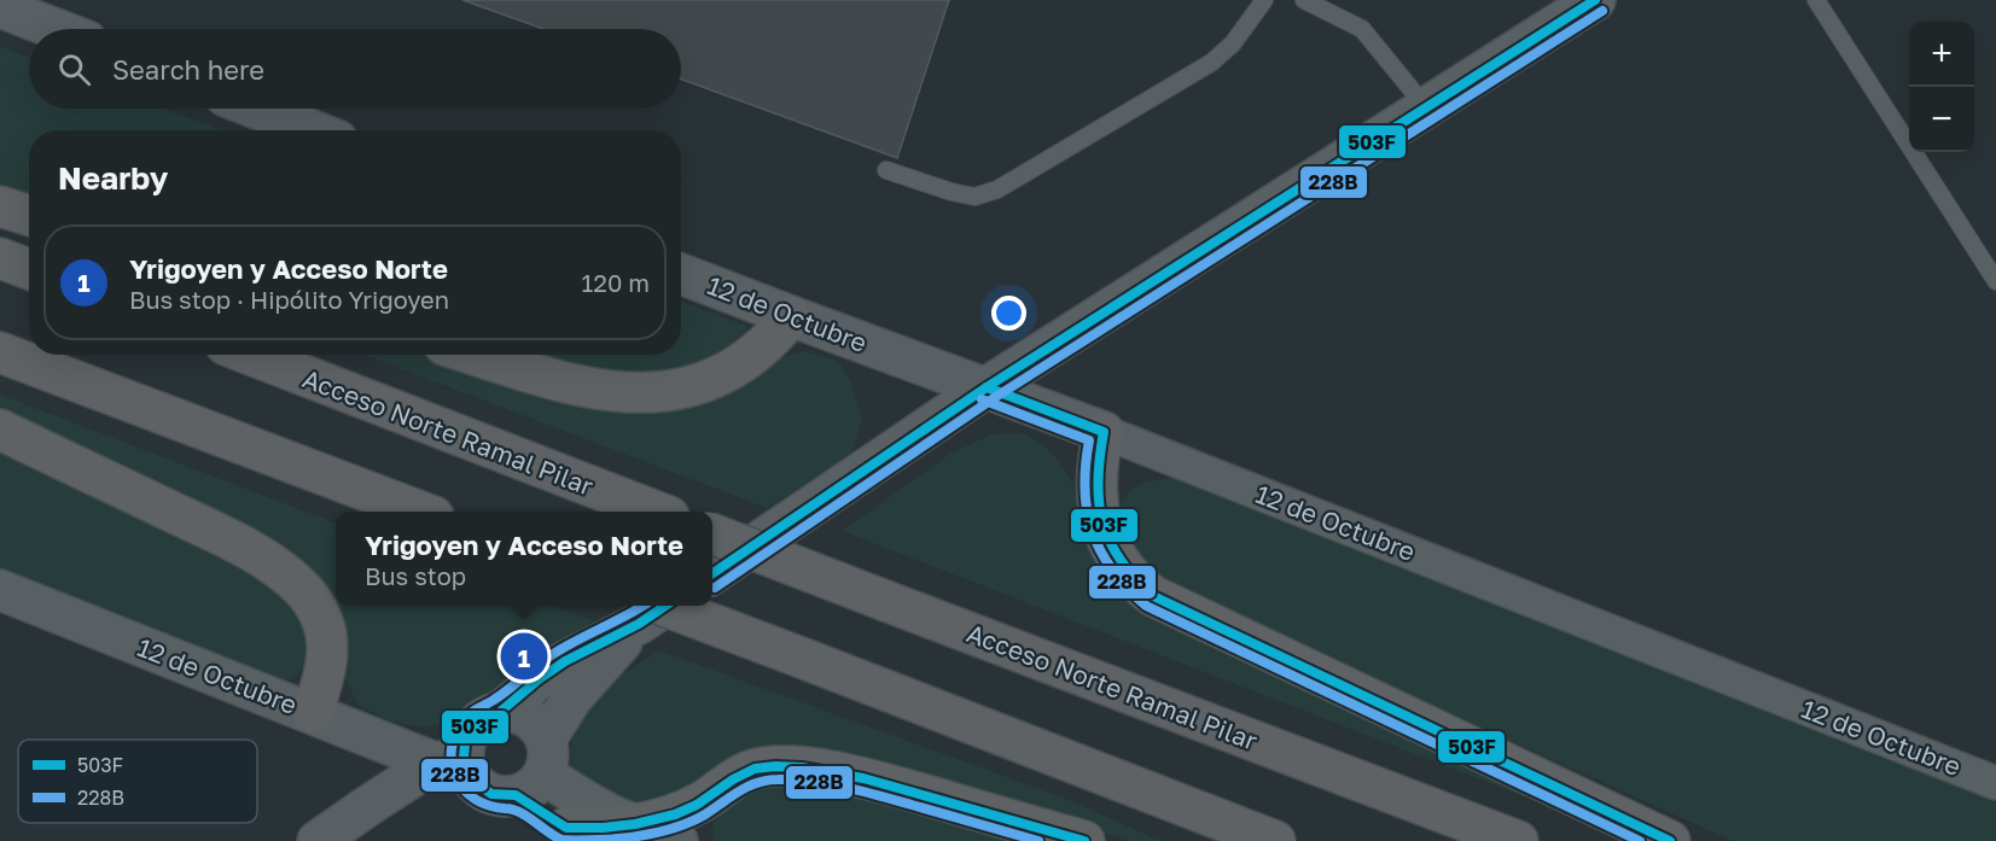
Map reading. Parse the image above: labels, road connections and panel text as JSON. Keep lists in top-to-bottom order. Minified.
{"streets":{"highway":["Acceso Norte Ramal Pilar"],"street":["12 de Octubre"]},"lines":["transit line 503F","transit line 228B"],"legend":["503F","228B"],"page":{"map_buttons":["+","−"],"search":"Search here","heading":"Nearby","list":[{"mark":"1","name":"Yrigoyen y Acceso Norte","note":"Bus stop · Hipólito Yrigoyen","value":"120 m"}],"popup":["Yrigoyen y Acceso Norte","Bus stop"],"pins":"1"}}
